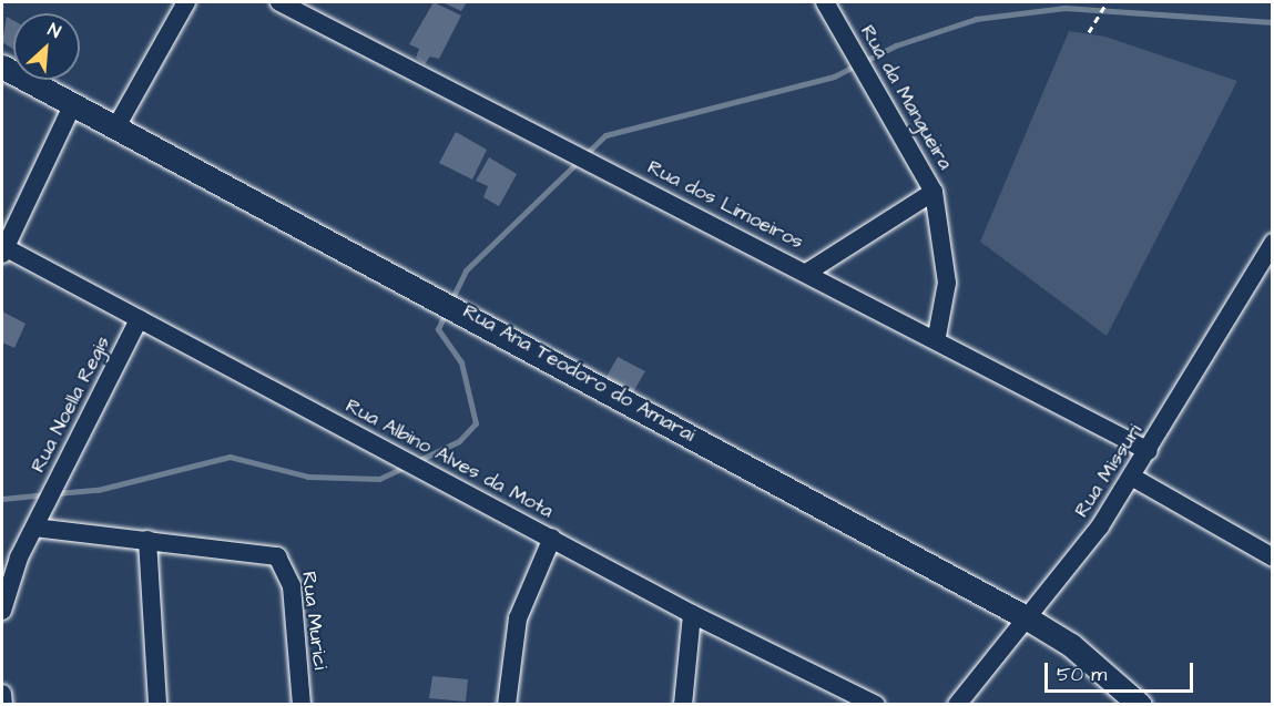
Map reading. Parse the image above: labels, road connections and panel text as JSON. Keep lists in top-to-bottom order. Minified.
{"streets":{"street":["Rua da Mangueira","Rua dos Limoeiros","Rua Ana Teodoro do Amarai","Rua Noella Regis","Rua Albino Alves da Mota","Rua Missuri","Rua Murici"]},"crossings":[["Rua da Mangueira","Rua dos Limoeiros"],["Rua dos Limoeiros","Rua Missuri"],["Rua Ana Teodoro do Amarai","Rua Missuri"],["Rua Noella Regis","Rua Albino Alves da Mota"],["Rua Noella Regis","Rua Murici"]],"scale_bar":"50 m","north":"top right"}
